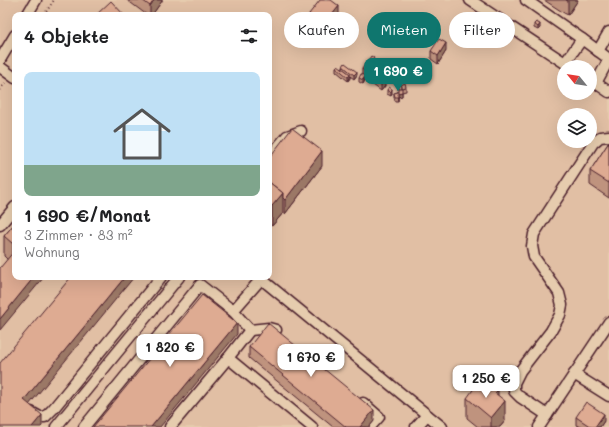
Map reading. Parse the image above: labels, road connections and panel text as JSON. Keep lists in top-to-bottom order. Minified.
{"north":"top left","page":{"chip":["Kaufen","Mieten","Filter"],"heading":"4 Objekte","price":["1 690 €","1 820 €","1 670 €","1 250 €"],"list":[{"name":"1 690 €/Monat","note":"3 Zimmer · 83 m² · Wohnung"}]}}
